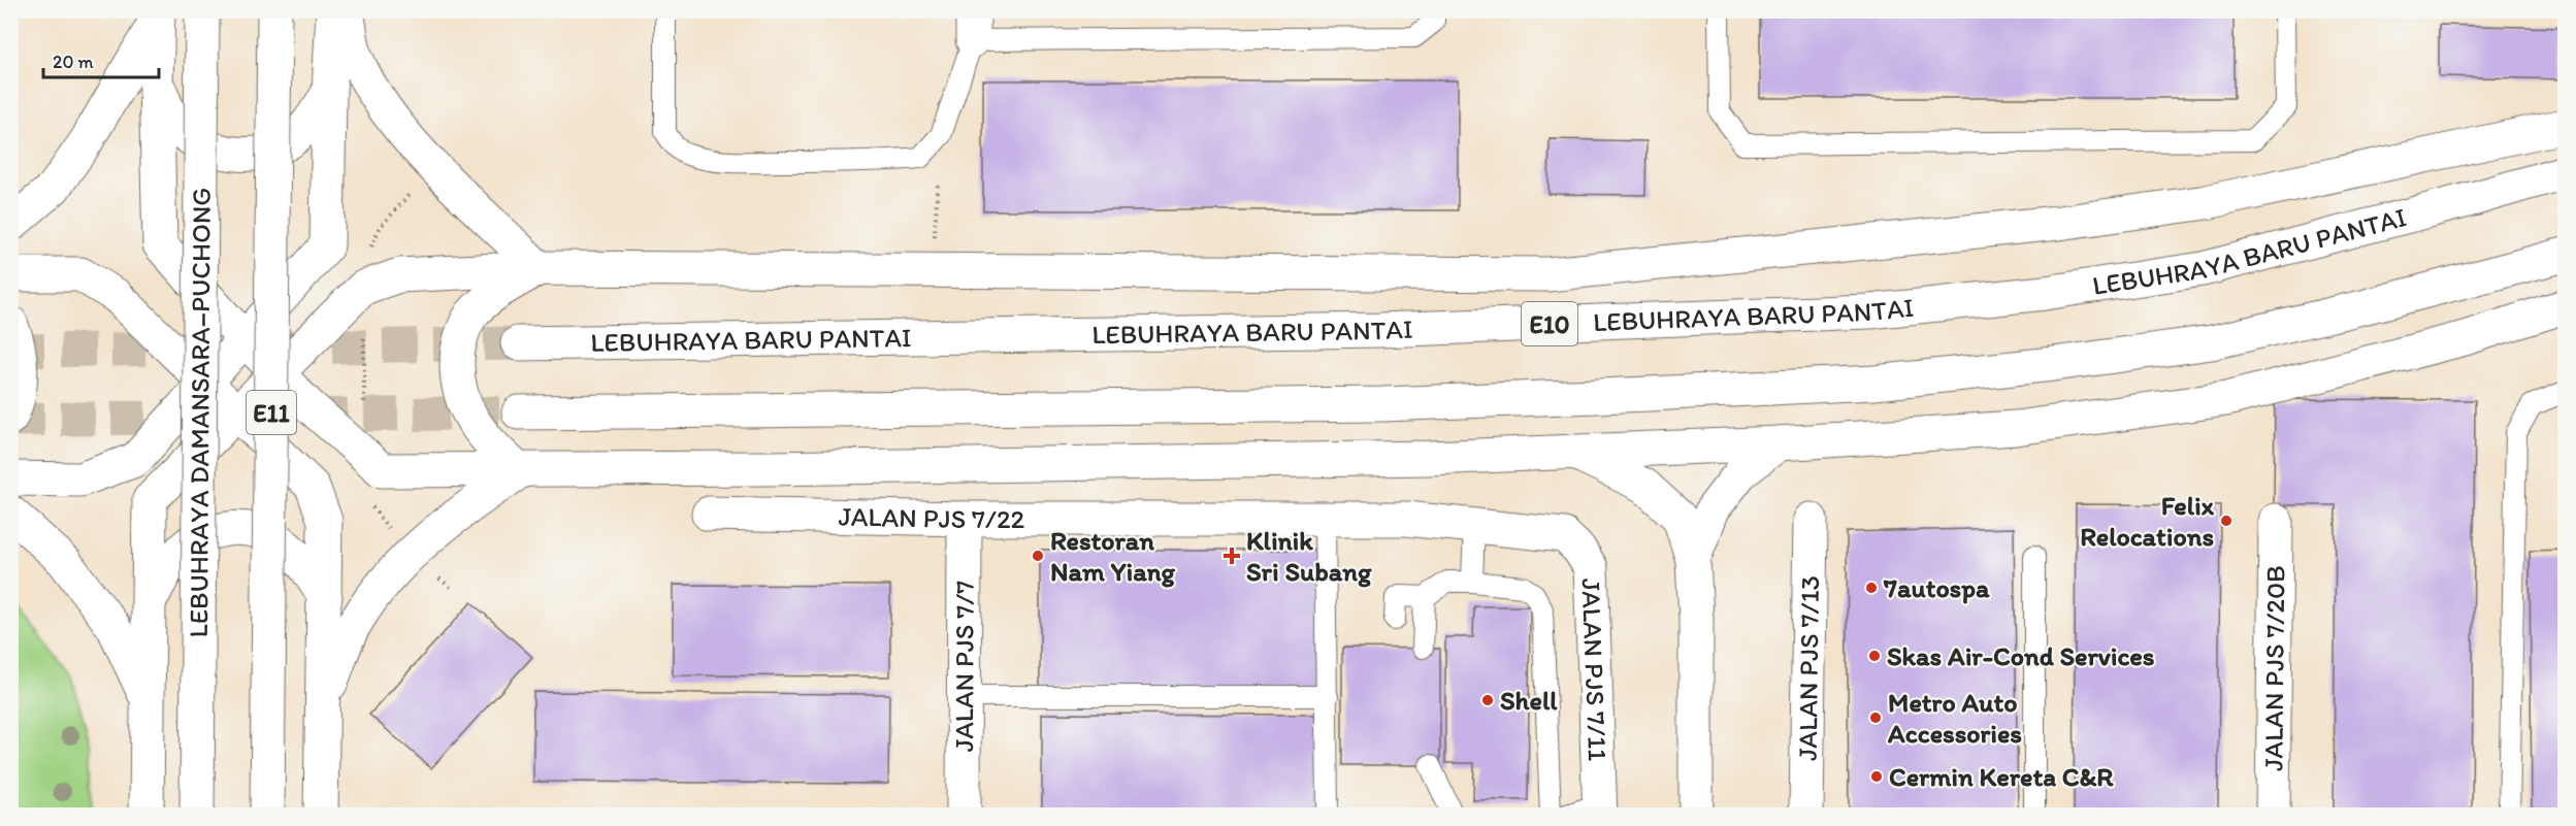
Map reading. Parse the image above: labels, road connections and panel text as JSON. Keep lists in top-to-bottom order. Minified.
{"streets":{"main road":["LEBUHRAYA BARU PANTAI","E10","LEBUHRAYA DAMANSARA–PUCHONG","E11","JALAN PJS 7/22","JALAN PJS 7/7","JALAN PJS 7/13","JALAN PJS 7/20B","JALAN PJS 7/11"]},"crossings":[["JALAN PJS 7/22","JALAN PJS 7/7"],["JALAN PJS 7/22","JALAN PJS 7/11"]],"places":{"other":["Felix Relocations","Restoran Nam Yiang","7autospa","Skas Air-Cond Services","Shell","Metro Auto Accessories","Cermin Kereta C&R"],"health":["Klinik Sri Subang"]},"scale_bar":"20 m"}
